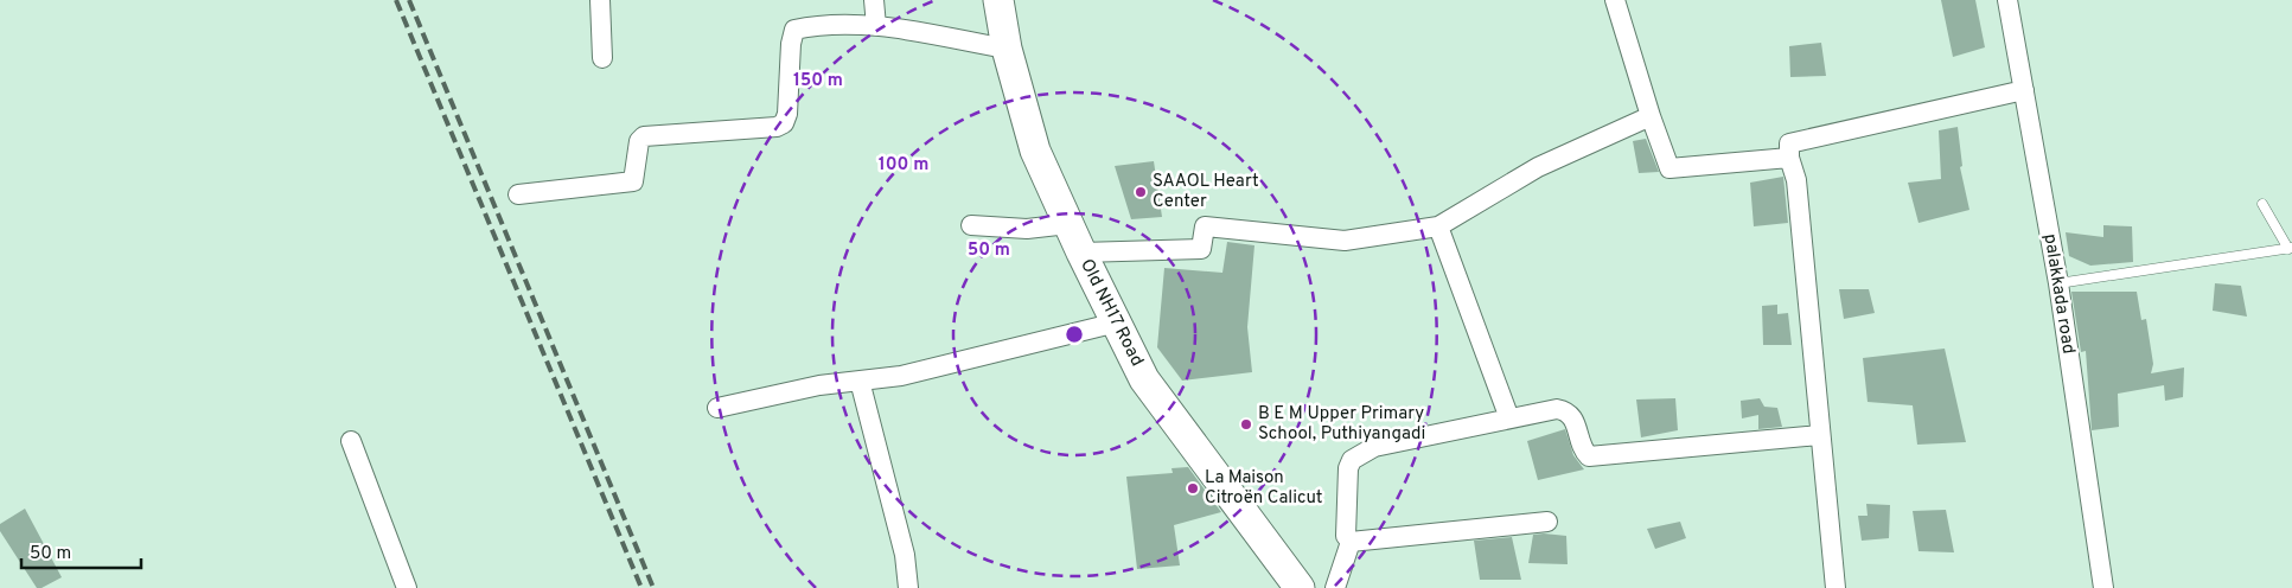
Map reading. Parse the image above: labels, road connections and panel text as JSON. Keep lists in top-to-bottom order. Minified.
{"streets":{"main road":["Old NH17 Road"],"street":["palakkada road"]},"places":["SAAOL Heart Center","B E M Upper Primary School, Puthiyangadi","La Maison Citroën Calicut"],"scale_bar":"50 m","rings":["150 m","100 m","50 m"]}
